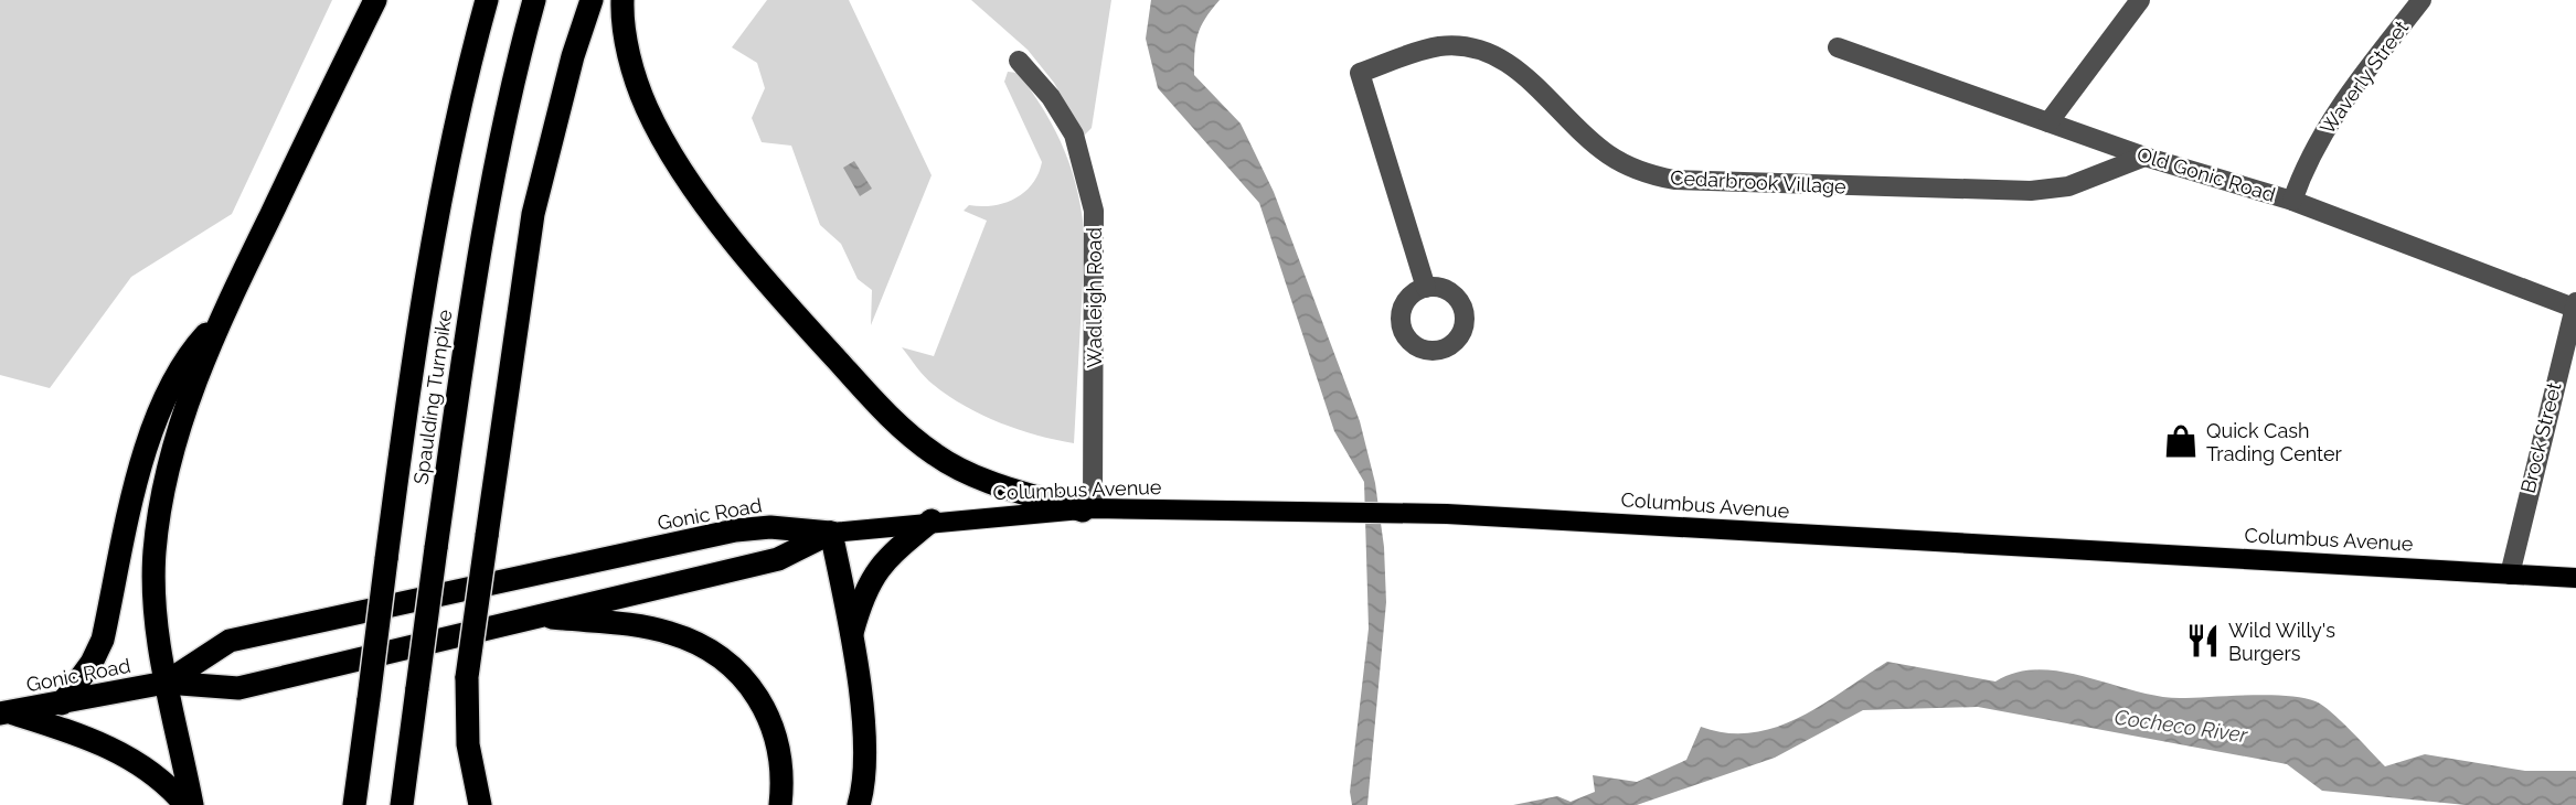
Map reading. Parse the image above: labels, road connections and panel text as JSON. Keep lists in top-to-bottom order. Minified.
{"streets":{"highway":["Spaulding Turnpike","Gonic Road"],"main road":["Columbus Avenue"],"street":["Waverly Street","Old Gonic Road","Cedarbrook Village","Wadleigh Road","Brock Street"]},"crossings":[["Waverly Street","Old Gonic Road"],["Old Gonic Road","Cedarbrook Village"],["Old Gonic Road","Brock Street"],["Wadleigh Road","Columbus Avenue"],["Brock Street","Columbus Avenue"],["Columbus Avenue","Gonic Road"]],"water":["Cocheco River"],"places":{"shop":["Quick Cash Trading Center"],"restaurant":["Wild Willy's Burgers"]}}
